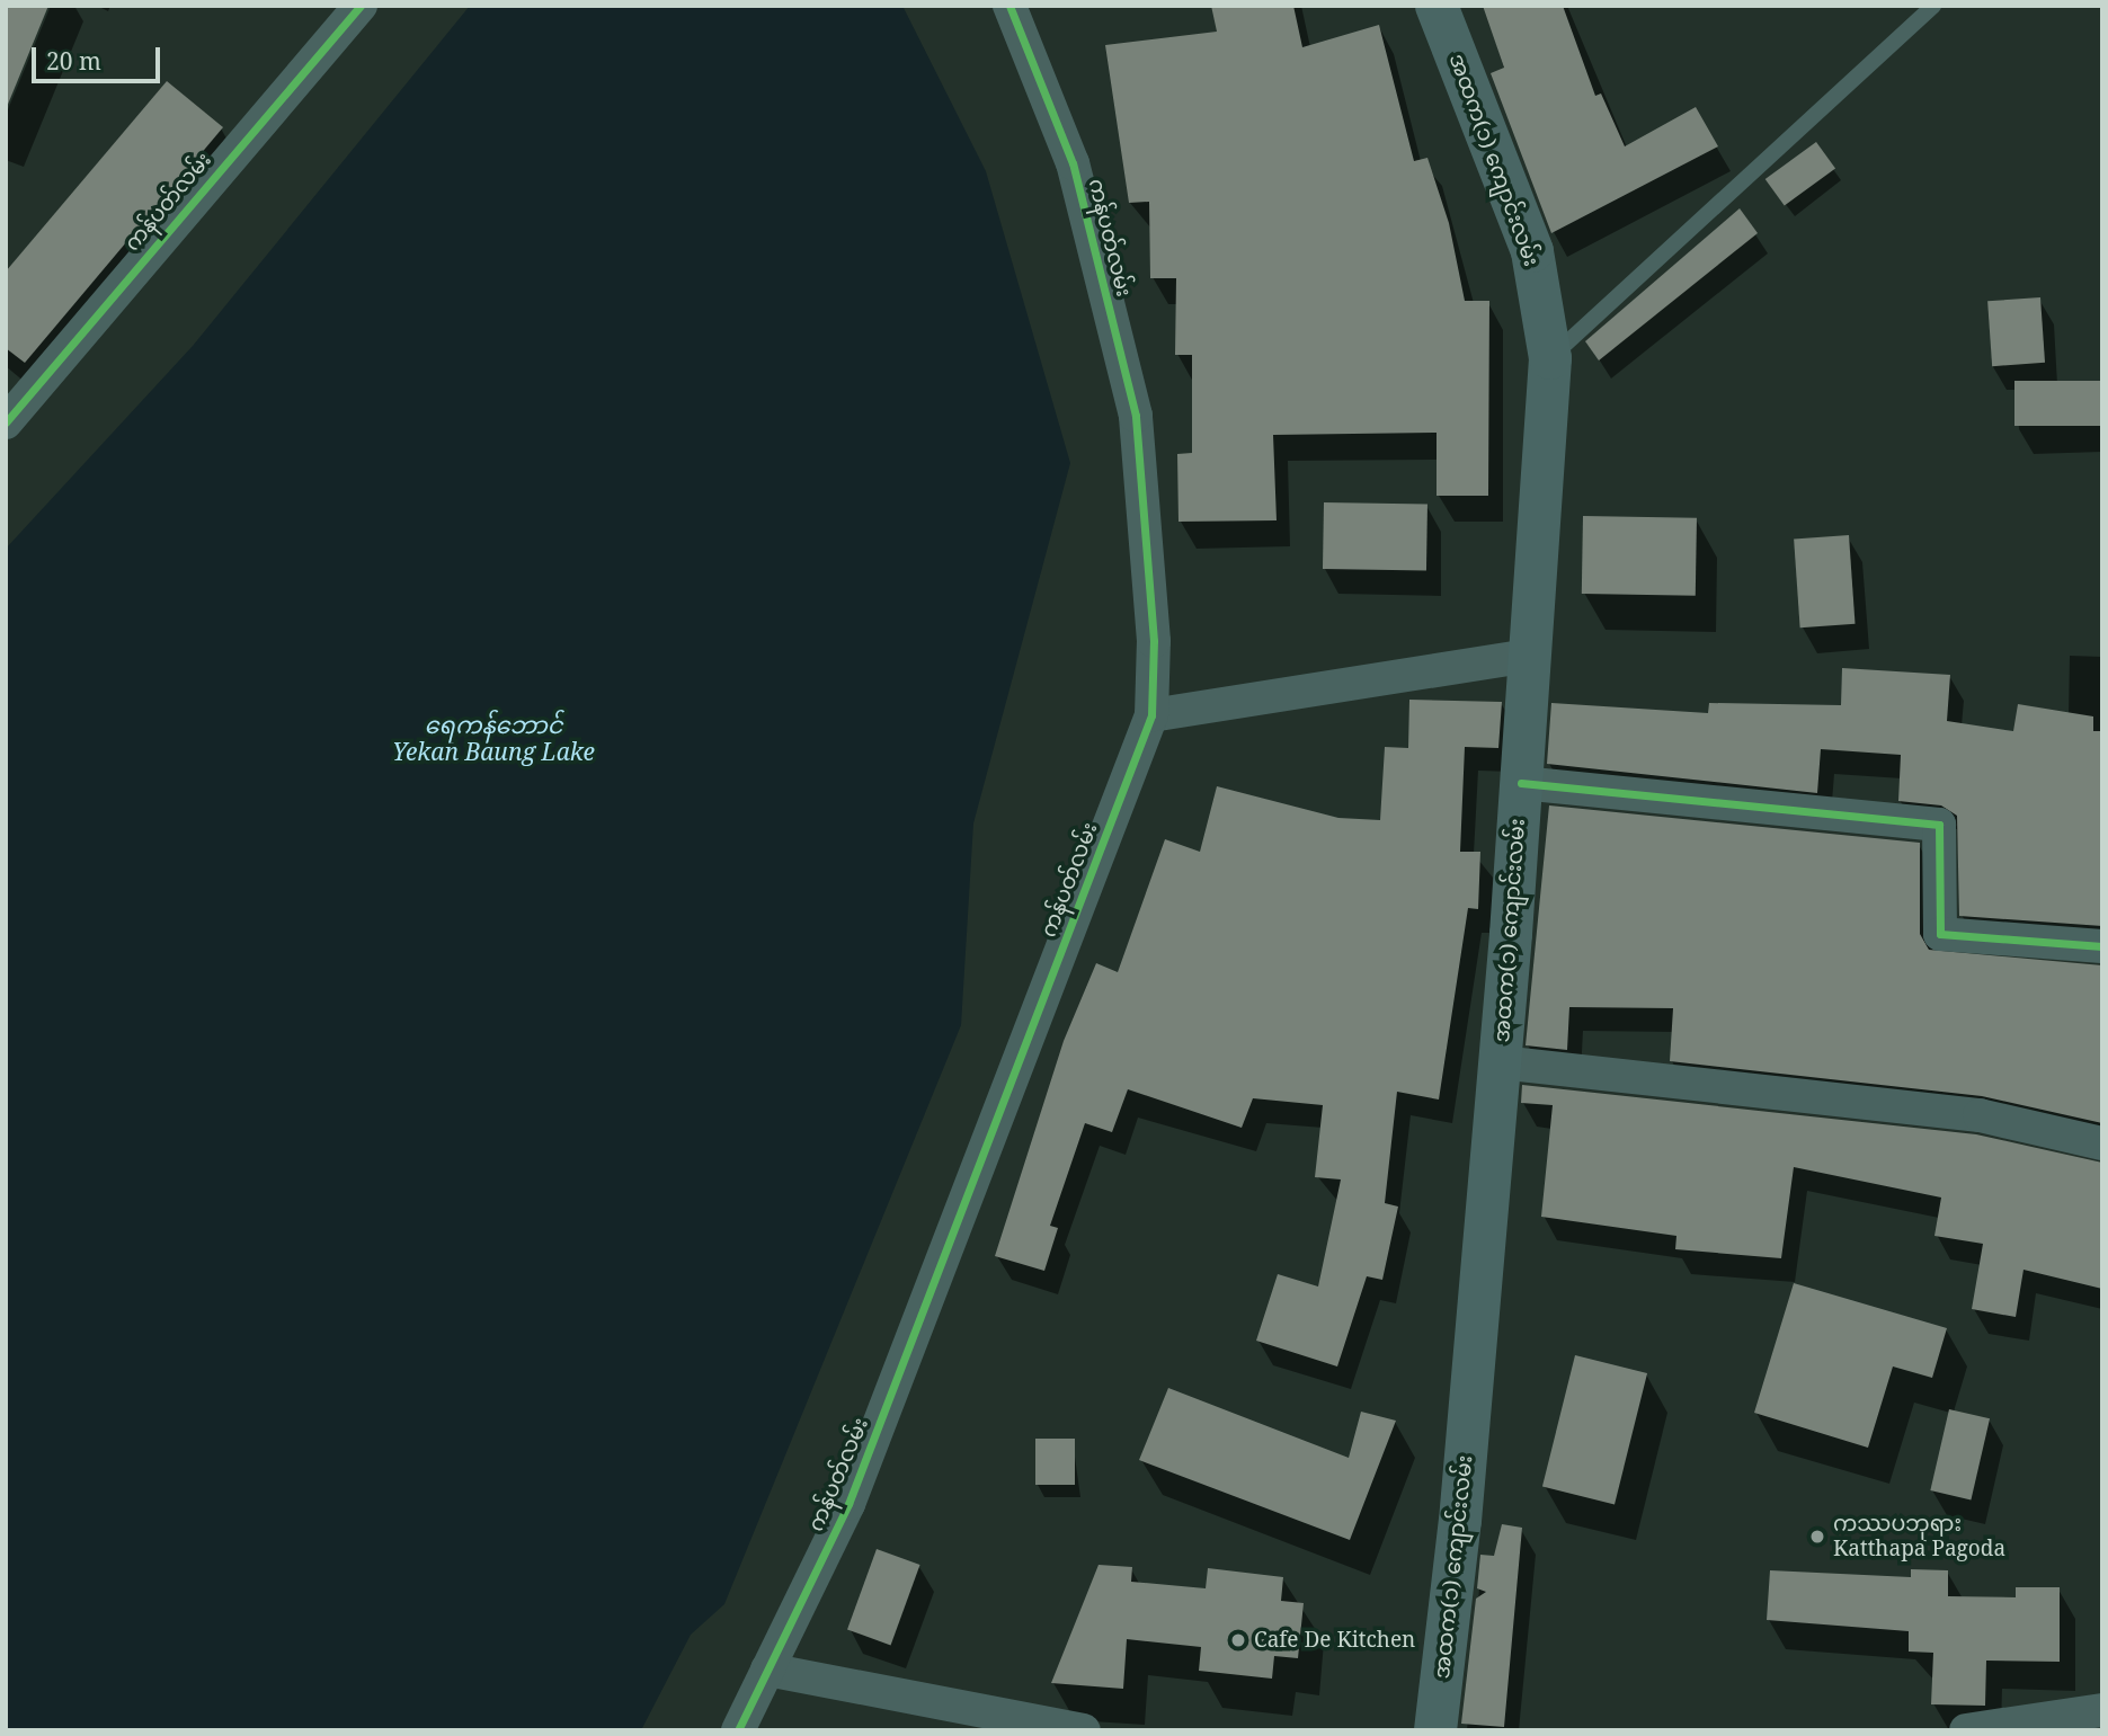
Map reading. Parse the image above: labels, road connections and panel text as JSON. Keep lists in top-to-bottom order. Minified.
{"streets":{"main road":["အထက(၁) ကျောင်းလမ်း"],"street":["ကန်ပတ်လမ်း"]},"water":["ရေကန်ဘောင် Yekan Baung Lake"],"places":["ကဿပဘုရား Katthapa Pagoda","Cafe De Kitchen"],"scale_bar":"20 m"}
